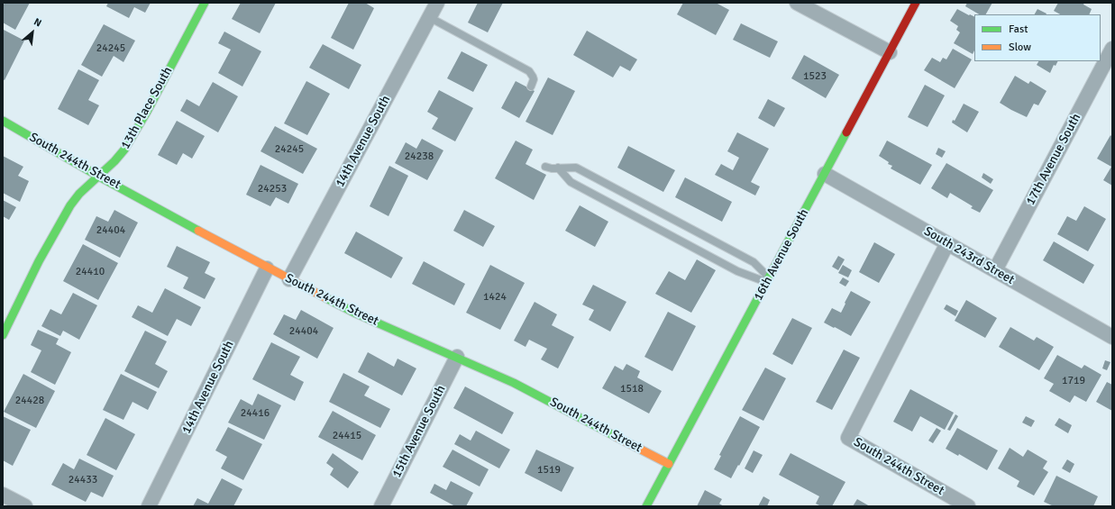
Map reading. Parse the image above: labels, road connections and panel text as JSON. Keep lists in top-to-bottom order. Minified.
{"streets":{"street":["13th Place South","14th Avenue South","17th Avenue South","South 244th Street","16th Avenue South","South 243rd Street","15th Avenue South"]},"crossings":[["13th Place South","South 244th Street"],["14th Avenue South","South 244th Street"],["17th Avenue South","South 243rd Street"],["South 244th Street","16th Avenue South"],["South 244th Street","South 243rd Street"],["South 244th Street","15th Avenue South"],["16th Avenue South","South 243rd Street"]],"house_numbers":["24245","1523","24245","24238","24253","24404","24410","1424","24404","1719","1518","24428","24416","24415","1519","24433"],"legend":["Fast","Slow"],"north":"top right"}
